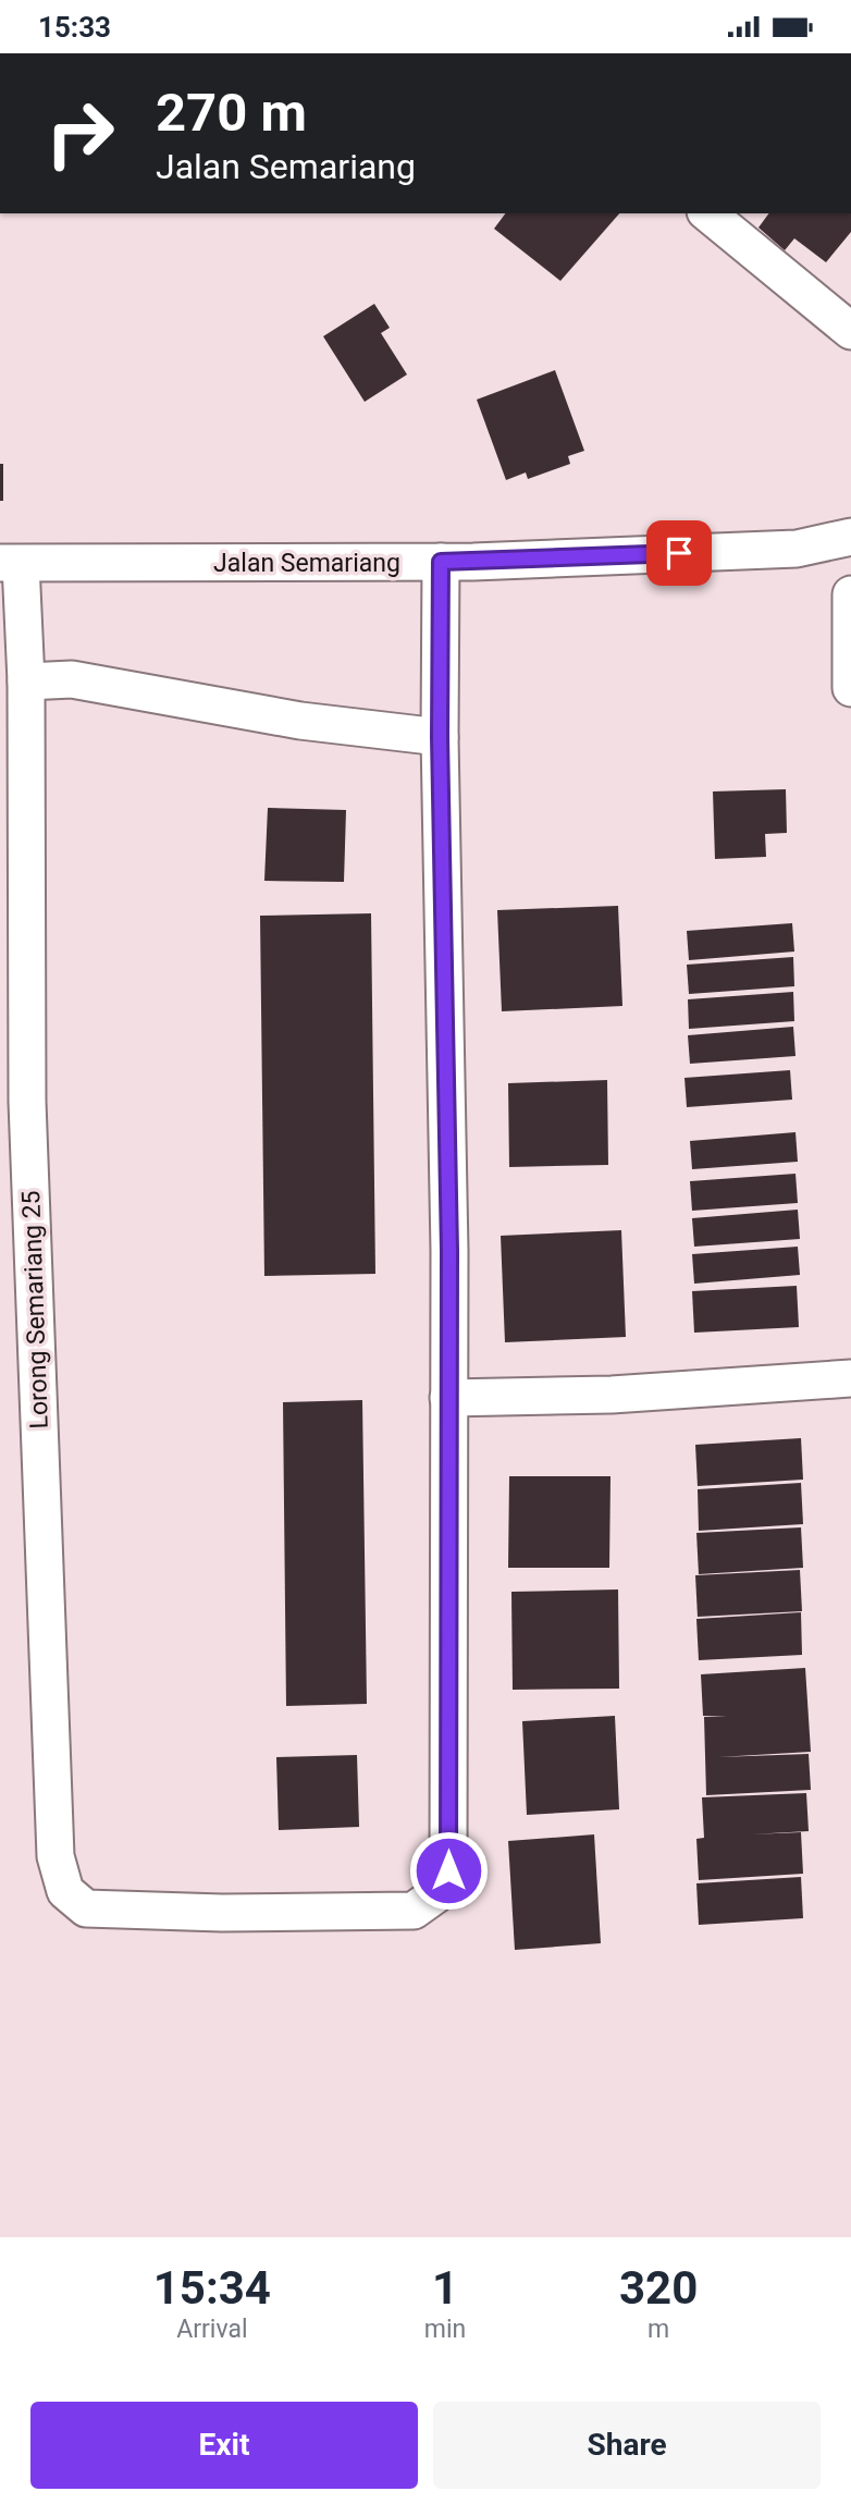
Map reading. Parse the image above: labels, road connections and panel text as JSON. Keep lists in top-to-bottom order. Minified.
{"streets":{"street":["Jalan Semariang","Lorong Semariang 25"]},"crossings":[["Jalan Semariang","Lorong Semariang 25"]],"page":{"status":"15:33","turn":["270 m","Jalan Semariang"],"eta":["15:34","Arrival","1","min","320","m"],"buttons":["Exit","Share"]}}
